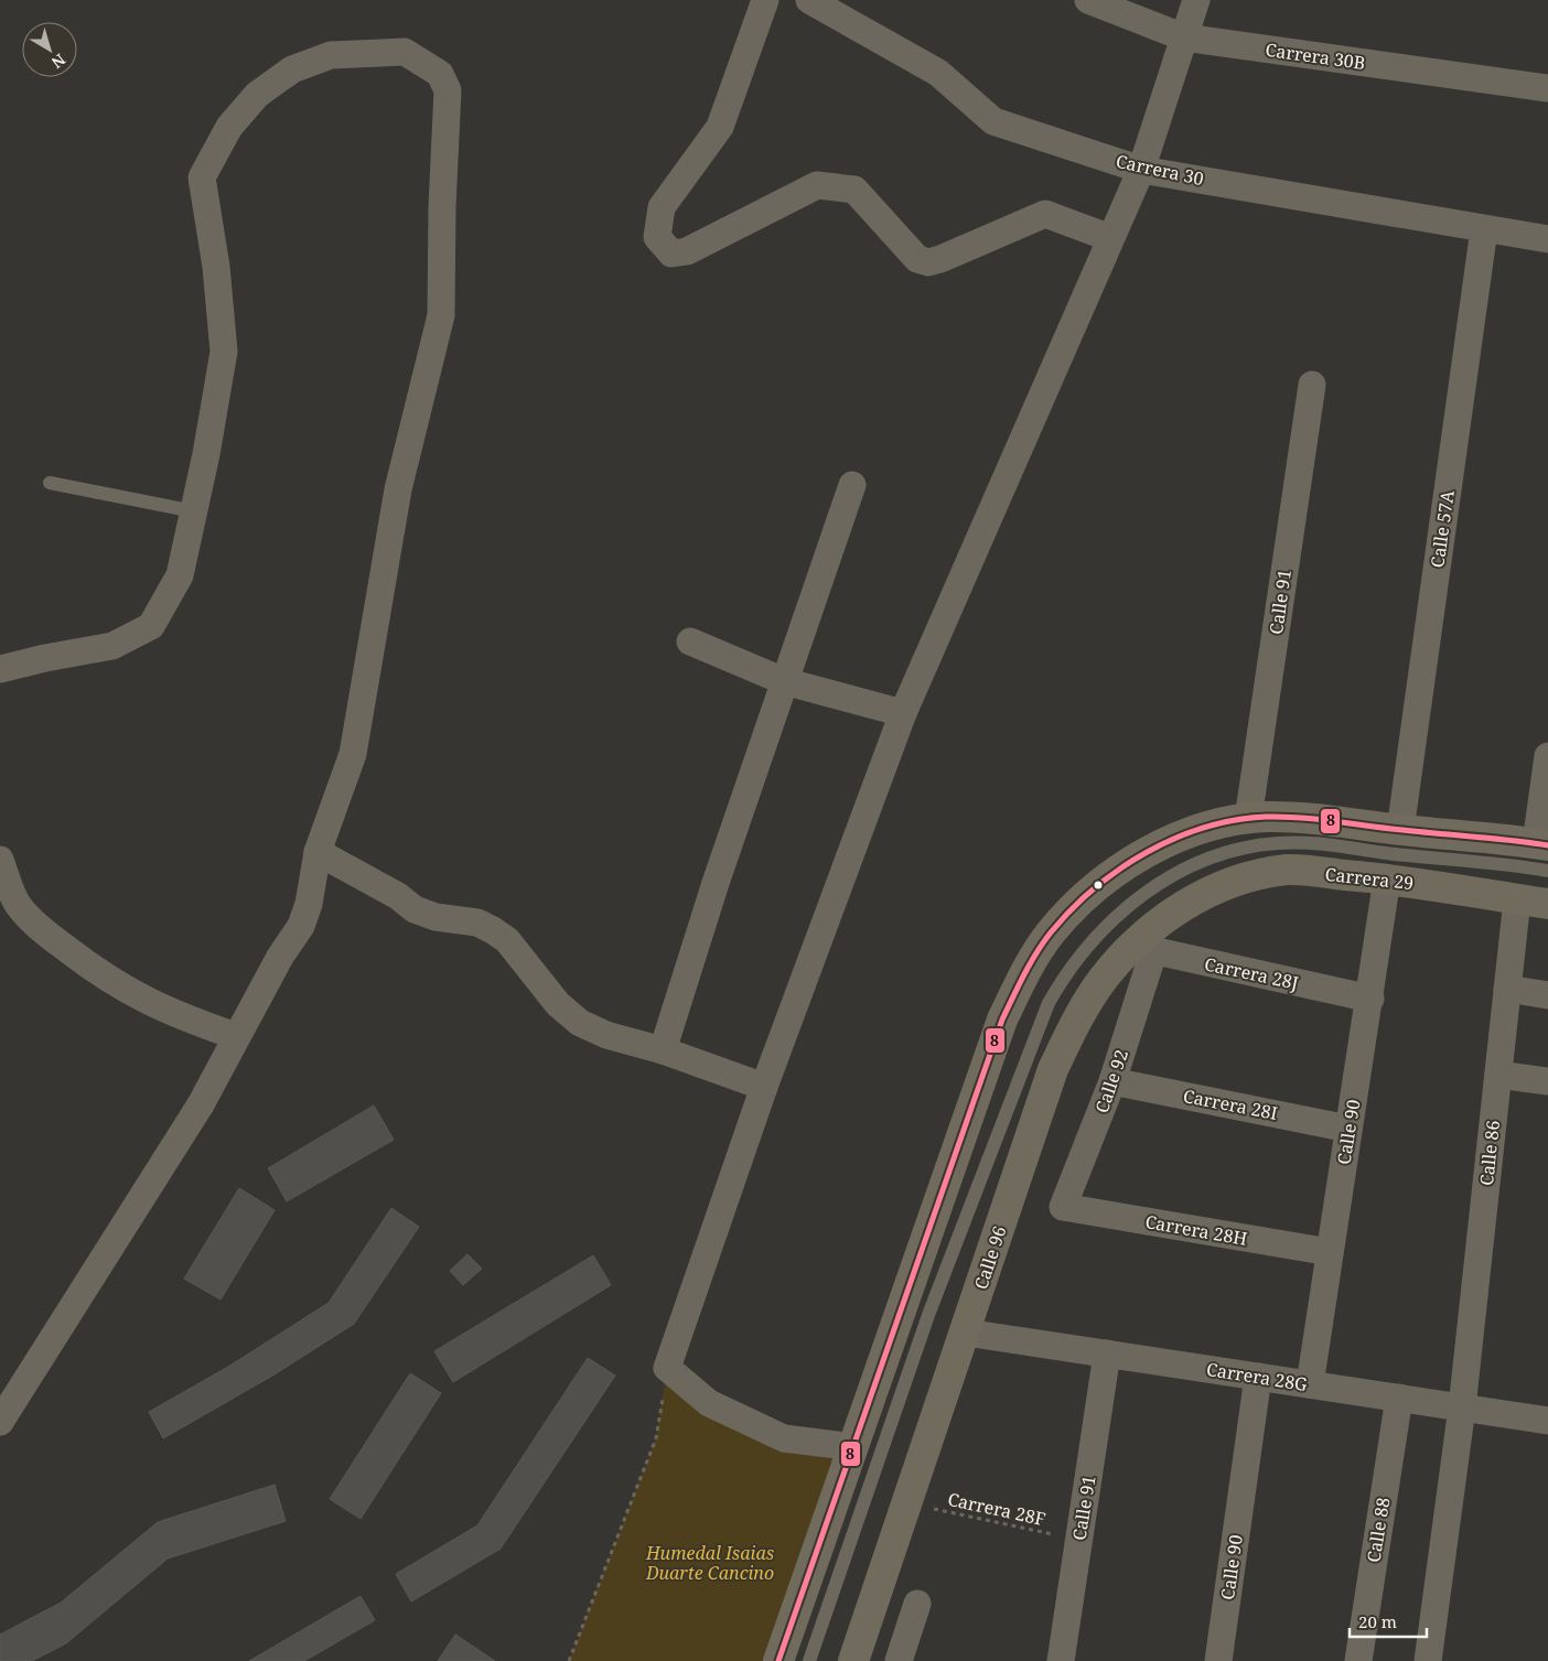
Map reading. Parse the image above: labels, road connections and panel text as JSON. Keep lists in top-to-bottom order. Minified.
{"streets":{"street":["Carrera 30B","Carrera 30","Calle 57A","Calle 91","Carrera 29","Carrera 28J","Calle 92","Carrera 28I","Calle 90","Calle 86","Carrera 28H","Calle 96","Carrera 28G","Calle 88"],"path":["Carrera 28F"]},"crossings":[["Carrera 30","Calle 57A"],["Calle 91","Carrera 28G"],["Calle 91","Carrera 28F"],["Carrera 29","Calle 90"],["Carrera 29","Calle 86"],["Carrera 29","Calle 96"],["Carrera 28J","Calle 92"],["Carrera 28J","Calle 90"],["Carrera 28J","Calle 96"],["Calle 92","Carrera 28I"],["Calle 92","Carrera 28H"],["Calle 92","Calle 96"],["Carrera 28I","Calle 90"],["Calle 90","Carrera 28H"],["Calle 90","Carrera 28G"],["Calle 86","Carrera 28G"],["Calle 96","Carrera 28G"],["Calle 96","Carrera 28F"],["Carrera 28G","Calle 88"]],"parks":["Humedal Isaias Duarte Cancino"],"lines":["transit line 8"],"scale_bar":"20 m","north":"bottom right"}
